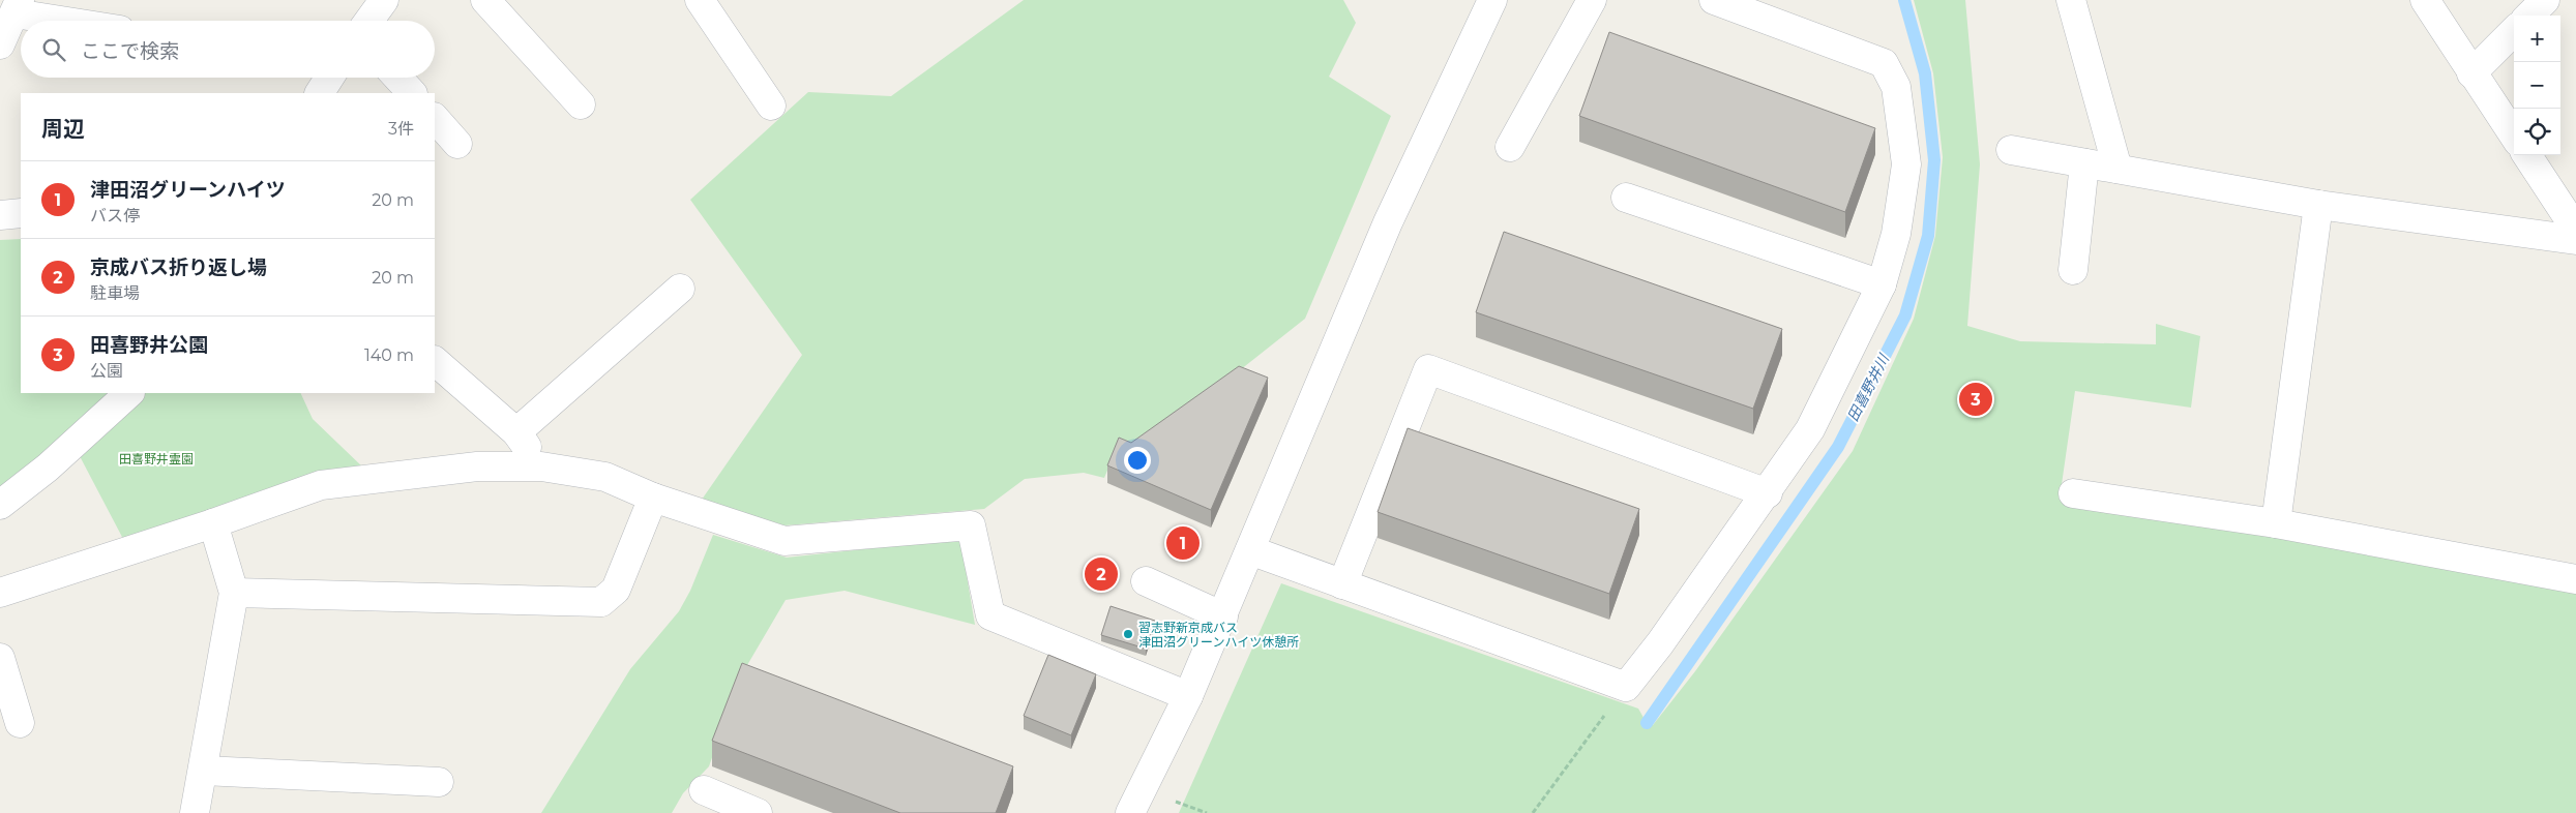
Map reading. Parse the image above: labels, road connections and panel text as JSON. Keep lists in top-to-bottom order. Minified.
{"water":["田喜野井川"],"parks":["田喜野井霊園"],"places":["習志野新京成バス 津田沼グリーンハイツ休憩所"],"page":{"map_buttons":["+","−"],"search":"ここで検索","heading":["周辺","3件"],"list":[{"mark":"1","name":"津田沼グリーンハイツ","note":"バス停","value":"20 m"},{"mark":"2","name":"京成バス折り返し場","note":"駐車場","value":"20 m"},{"mark":"3","name":"田喜野井公園","note":"公園","value":"140 m"}],"pins":["3","1","2"]}}
